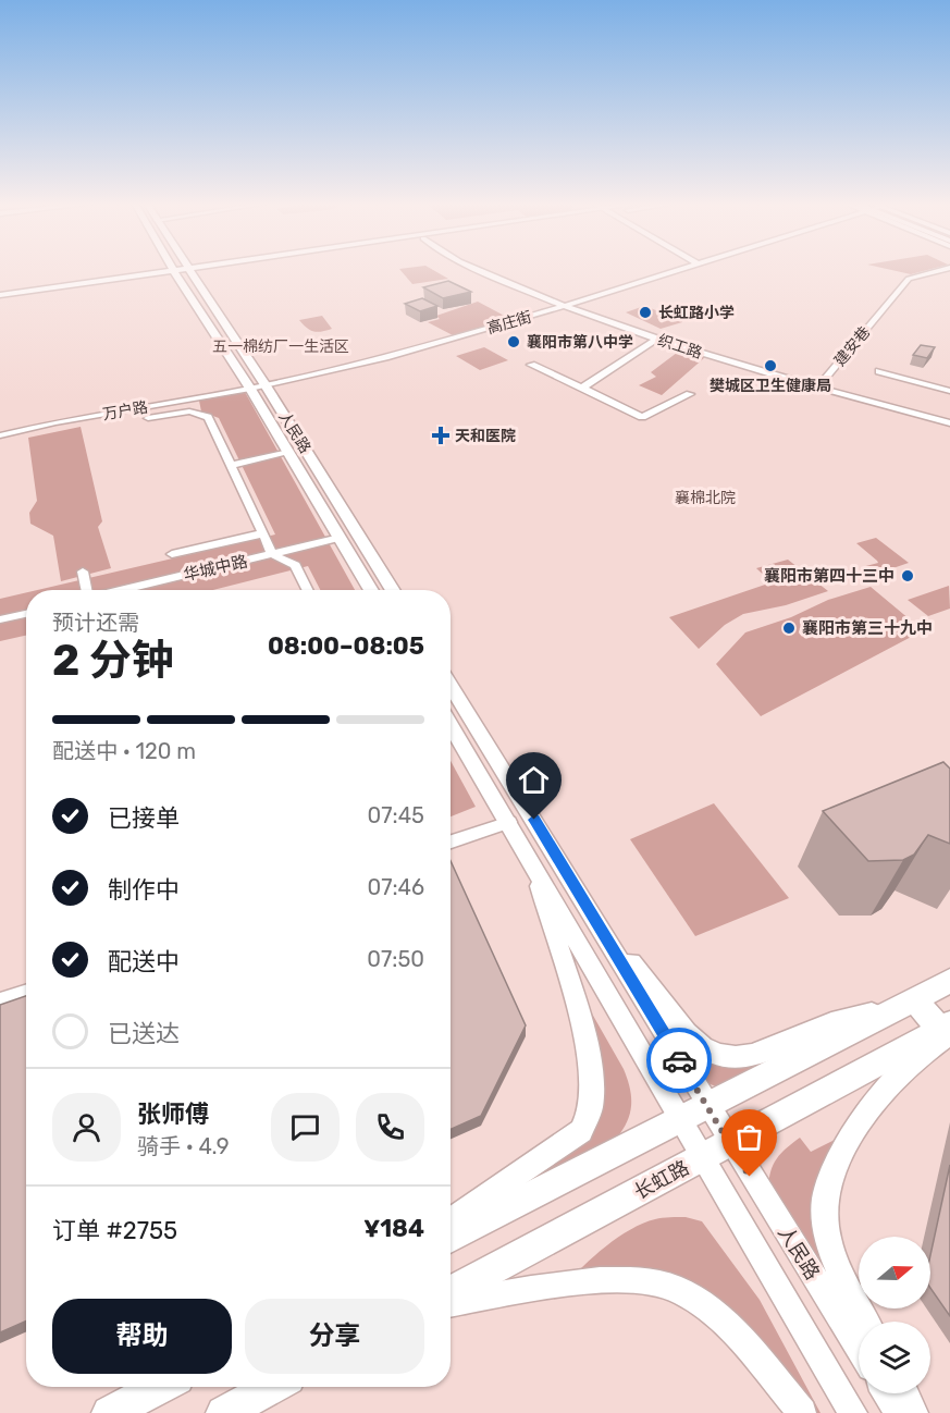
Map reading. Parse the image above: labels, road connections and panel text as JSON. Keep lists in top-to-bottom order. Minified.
{"streets":{"highway":["长虹路"],"main road":["人民路"],"street":["高庄街","织工路","建安巷","万户路","华城中路"]},"crossings":[["高庄街","织工路"],["高庄街","万户路"],["高庄街","人民路"],["织工路","建安巷"],["万户路","人民路"],["人民路","华城中路"],["人民路","长虹路"]],"districts":["五一棉纺厂一生活区","襄棉北院"],"places":{"other":["长虹路小学","襄阳市第八中学","樊城区卫生健康局","襄阳市第四十三中","襄阳市第三十九中"],"health":["天和医院"]},"north":"right","page":{"heading":["2 分钟","预计还需","08:00–08:05"],"panel":["张师傅","骑手 · 4.9","订单 #2755","¥184"],"bar":"配送中 · 120 m","list":[["已接单","07:45"],["制作中","07:46"],["配送中","07:50"],"已送达"],"buttons":["帮助","分享"]}}
